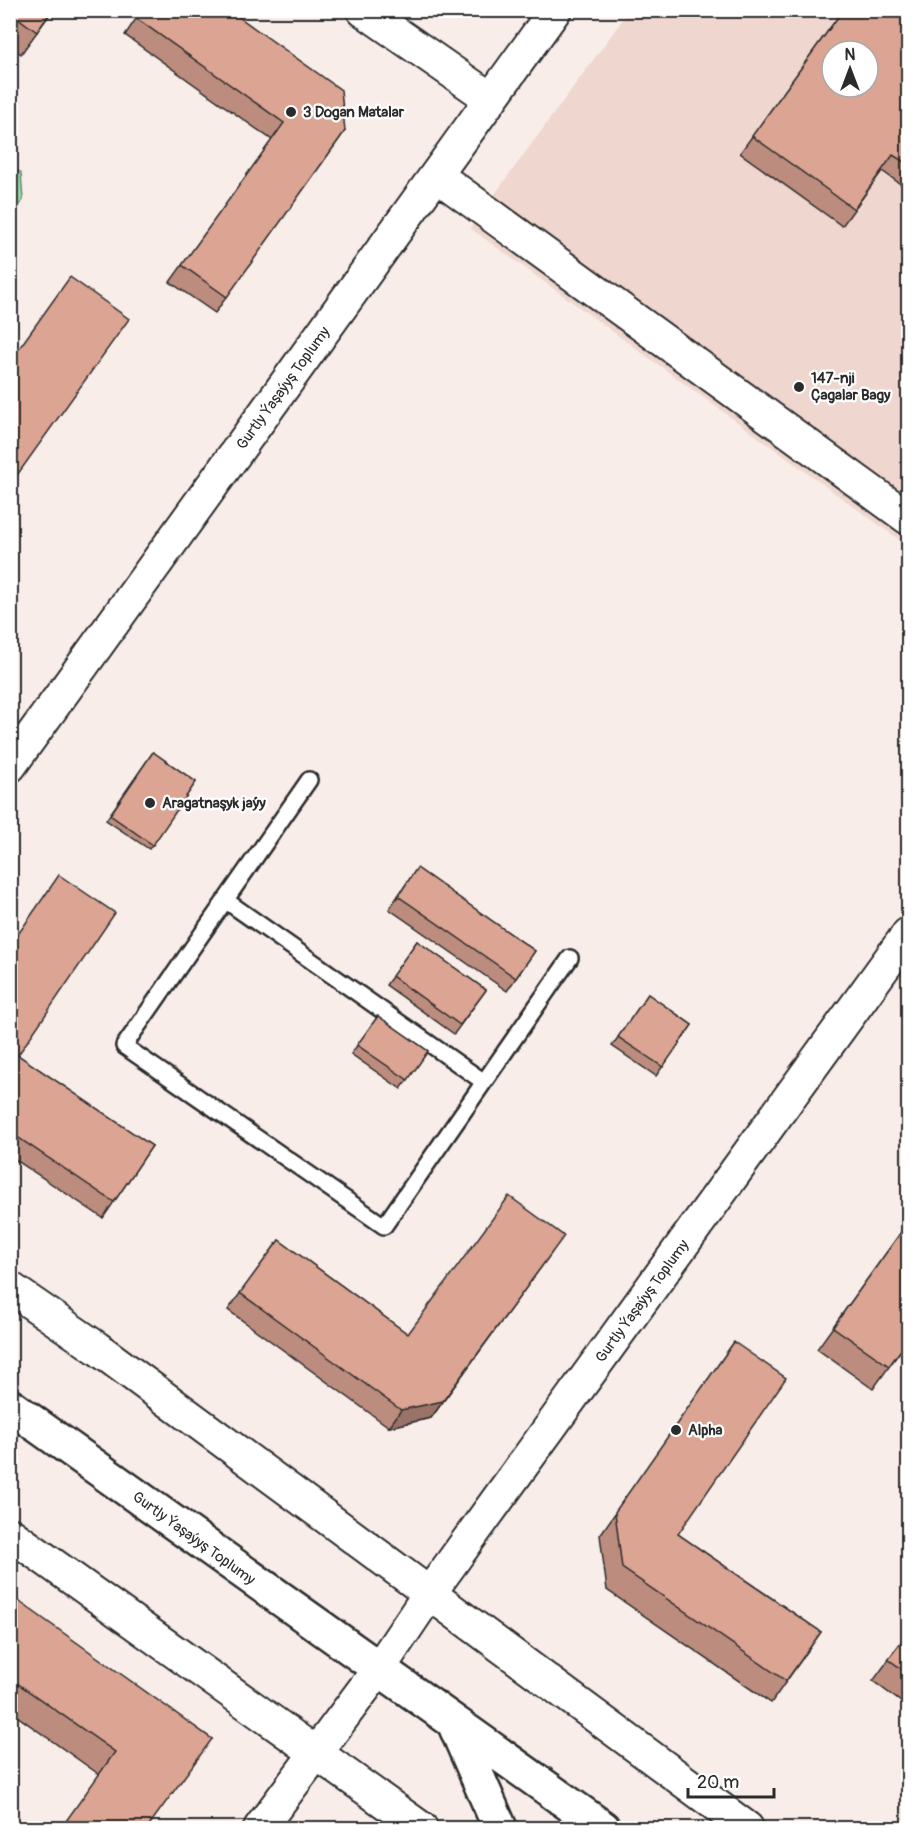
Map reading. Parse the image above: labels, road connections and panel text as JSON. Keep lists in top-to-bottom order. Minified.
{"streets":{"street":["Gurtly Ýaşaýyş Toplumy"]},"places":["3 Dogan Matalar","147-nji Çagalar Bagy","Aragatnaşyk jaýy","Alpha"],"scale_bar":"20 m","north":"top"}
